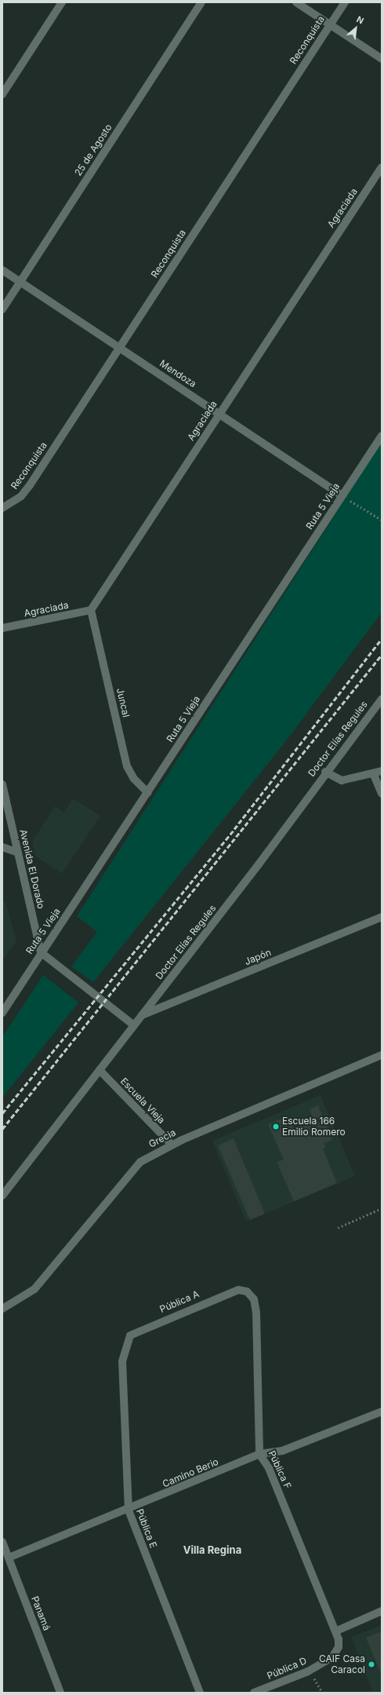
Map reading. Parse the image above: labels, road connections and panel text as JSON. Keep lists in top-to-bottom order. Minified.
{"streets":{"street":["Reconquista","25 de Agosto","Agraciada","Mendoza","Ruta 5 Vieja","Juncal","Doctor Elías Regules","Avenida El Dorado","Japón","Escuela Vieja","Grecia","Pública A","Pública F","Camino Berio","Pública E","Panamá","Pública D"]},"crossings":[["Reconquista","Mendoza"],["25 de Agosto","Mendoza"],["Agraciada","Mendoza"],["Agraciada","Juncal"],["Mendoza","Ruta 5 Vieja"],["Ruta 5 Vieja","Juncal"],["Ruta 5 Vieja","Avenida El Dorado"],["Doctor Elías Regules","Japón"],["Doctor Elías Regules","Escuela Vieja"],["Escuela Vieja","Grecia"],["Pública A","Pública F"],["Pública A","Pública E"],["Pública F","Camino Berio"],["Pública F","Pública D"],["Camino Berio","Pública E"],["Camino Berio","Panamá"]],"districts":["Villa Regina"],"places":["Escuela 166 Emilio Romero","CAIF Casa Caracol"],"north":"top right"}
